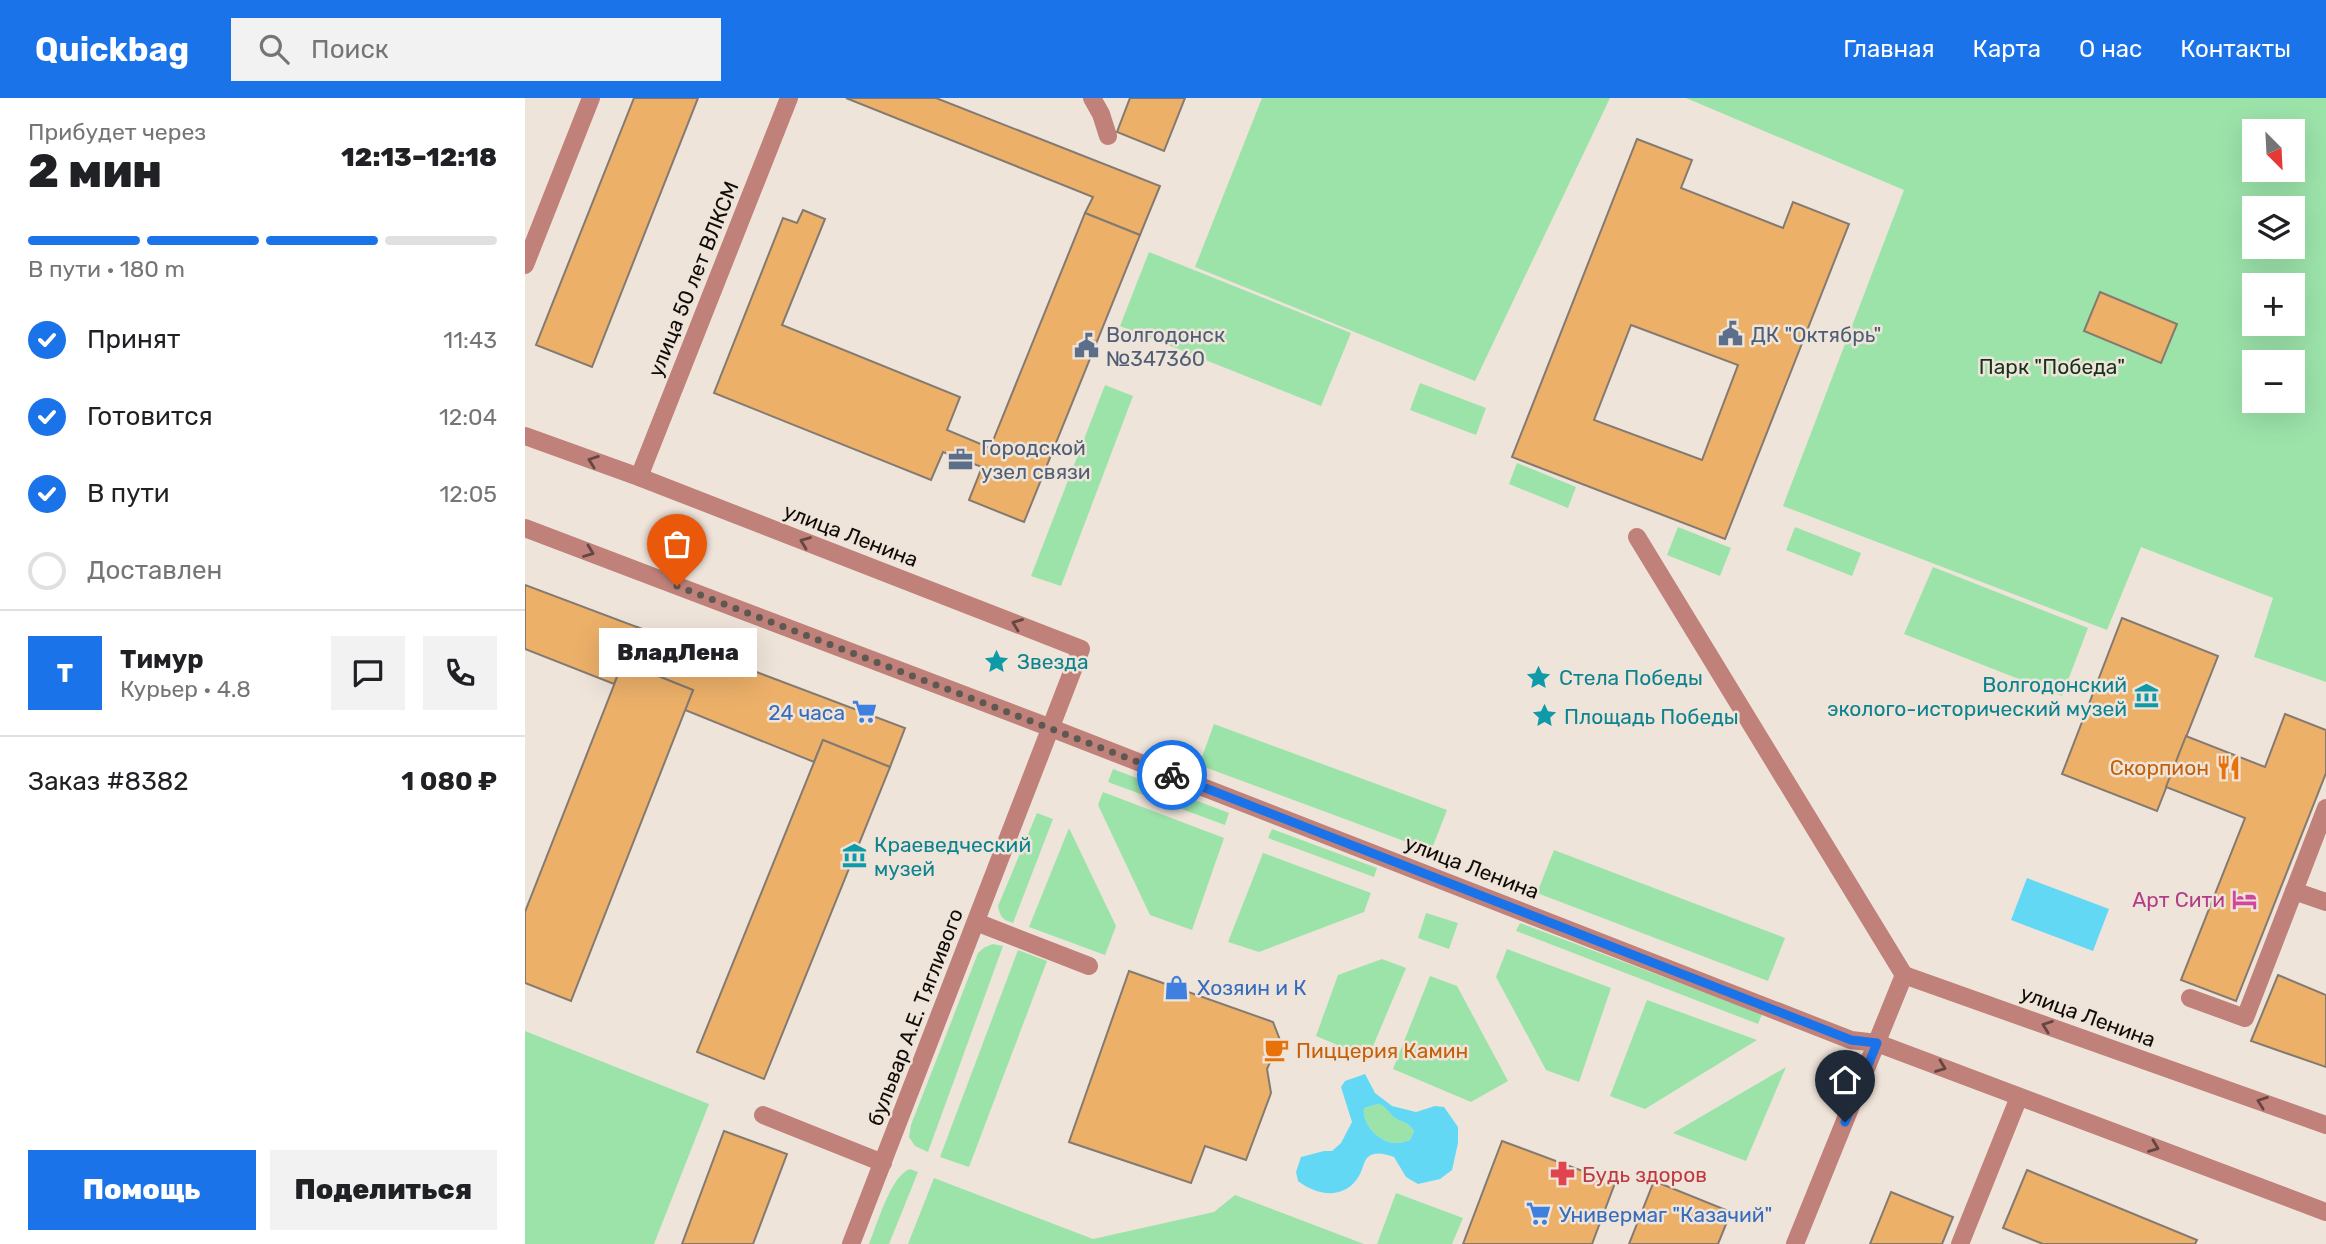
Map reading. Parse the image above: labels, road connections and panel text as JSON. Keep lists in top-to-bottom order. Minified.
{"streets":{"street":["улица 50 лет ВЛКСМ","улица Ленина","бульвар А.Е. Тягливого"]},"crossings":[["улица 50 лет ВЛКСМ","улица Ленина"],["улица Ленина","бульвар А.Е. Тягливого"]],"parks":["Парк \"Победа\""],"places":{"public building":["ДК \"Октябрь\"","Волгодонск №347360"],"office":["Городской узел связи"],"other":["ВладЛена"],"place":["Звезда","Стела Победы","Площадь Победы"],"museum":["Волгодонский эколого-исторический музей","Краеведческий музей"],"supermarket":["24 часа","Универмаг \"Казачий\""],"restaurant":["Скорпион"],"hotel":["Арт Сити"],"shop":["Хозяин и К"],"cafe":["Пиццерия Камин"],"pharmacy":["Будь здоров"]},"north":"bottom right","page":{"header":"Quickbag","search":"Поиск","nav":["Главная","Карта","О нас","Контакты"],"heading":["2 мин","Прибудет через","12:13–12:18"],"panel":["Тимур","Курьер · 4.8","Заказ #8382","1 080 ₽"],"map_buttons":["+","−"],"bar":"В пути · 180 m","list":[["Принят","11:43"],["Готовится","12:04"],["В пути","12:05"],"Доставлен"],"bubble":"ВладЛена","round":"Т","buttons":["Помощь","Поделиться"]}}
